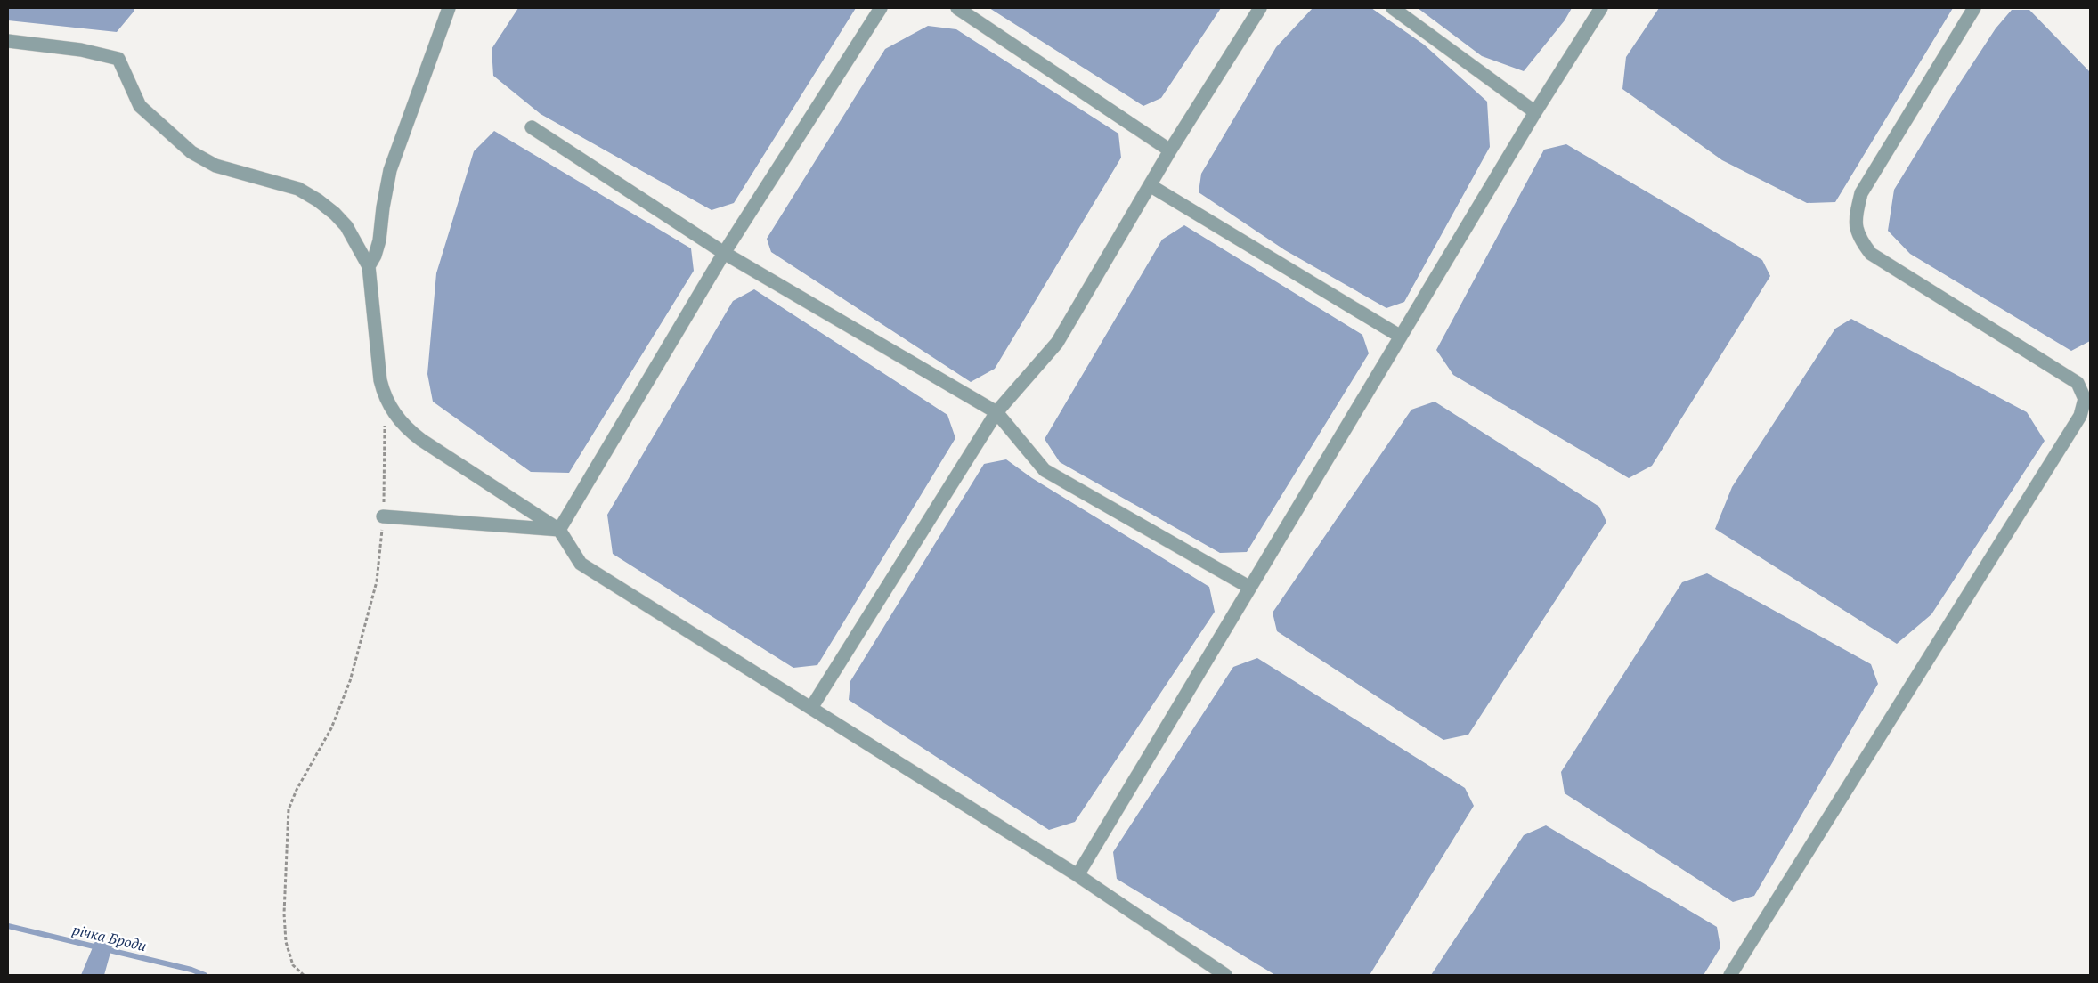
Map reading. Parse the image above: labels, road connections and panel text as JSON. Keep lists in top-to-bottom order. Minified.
{"water":["річка Броди"]}
